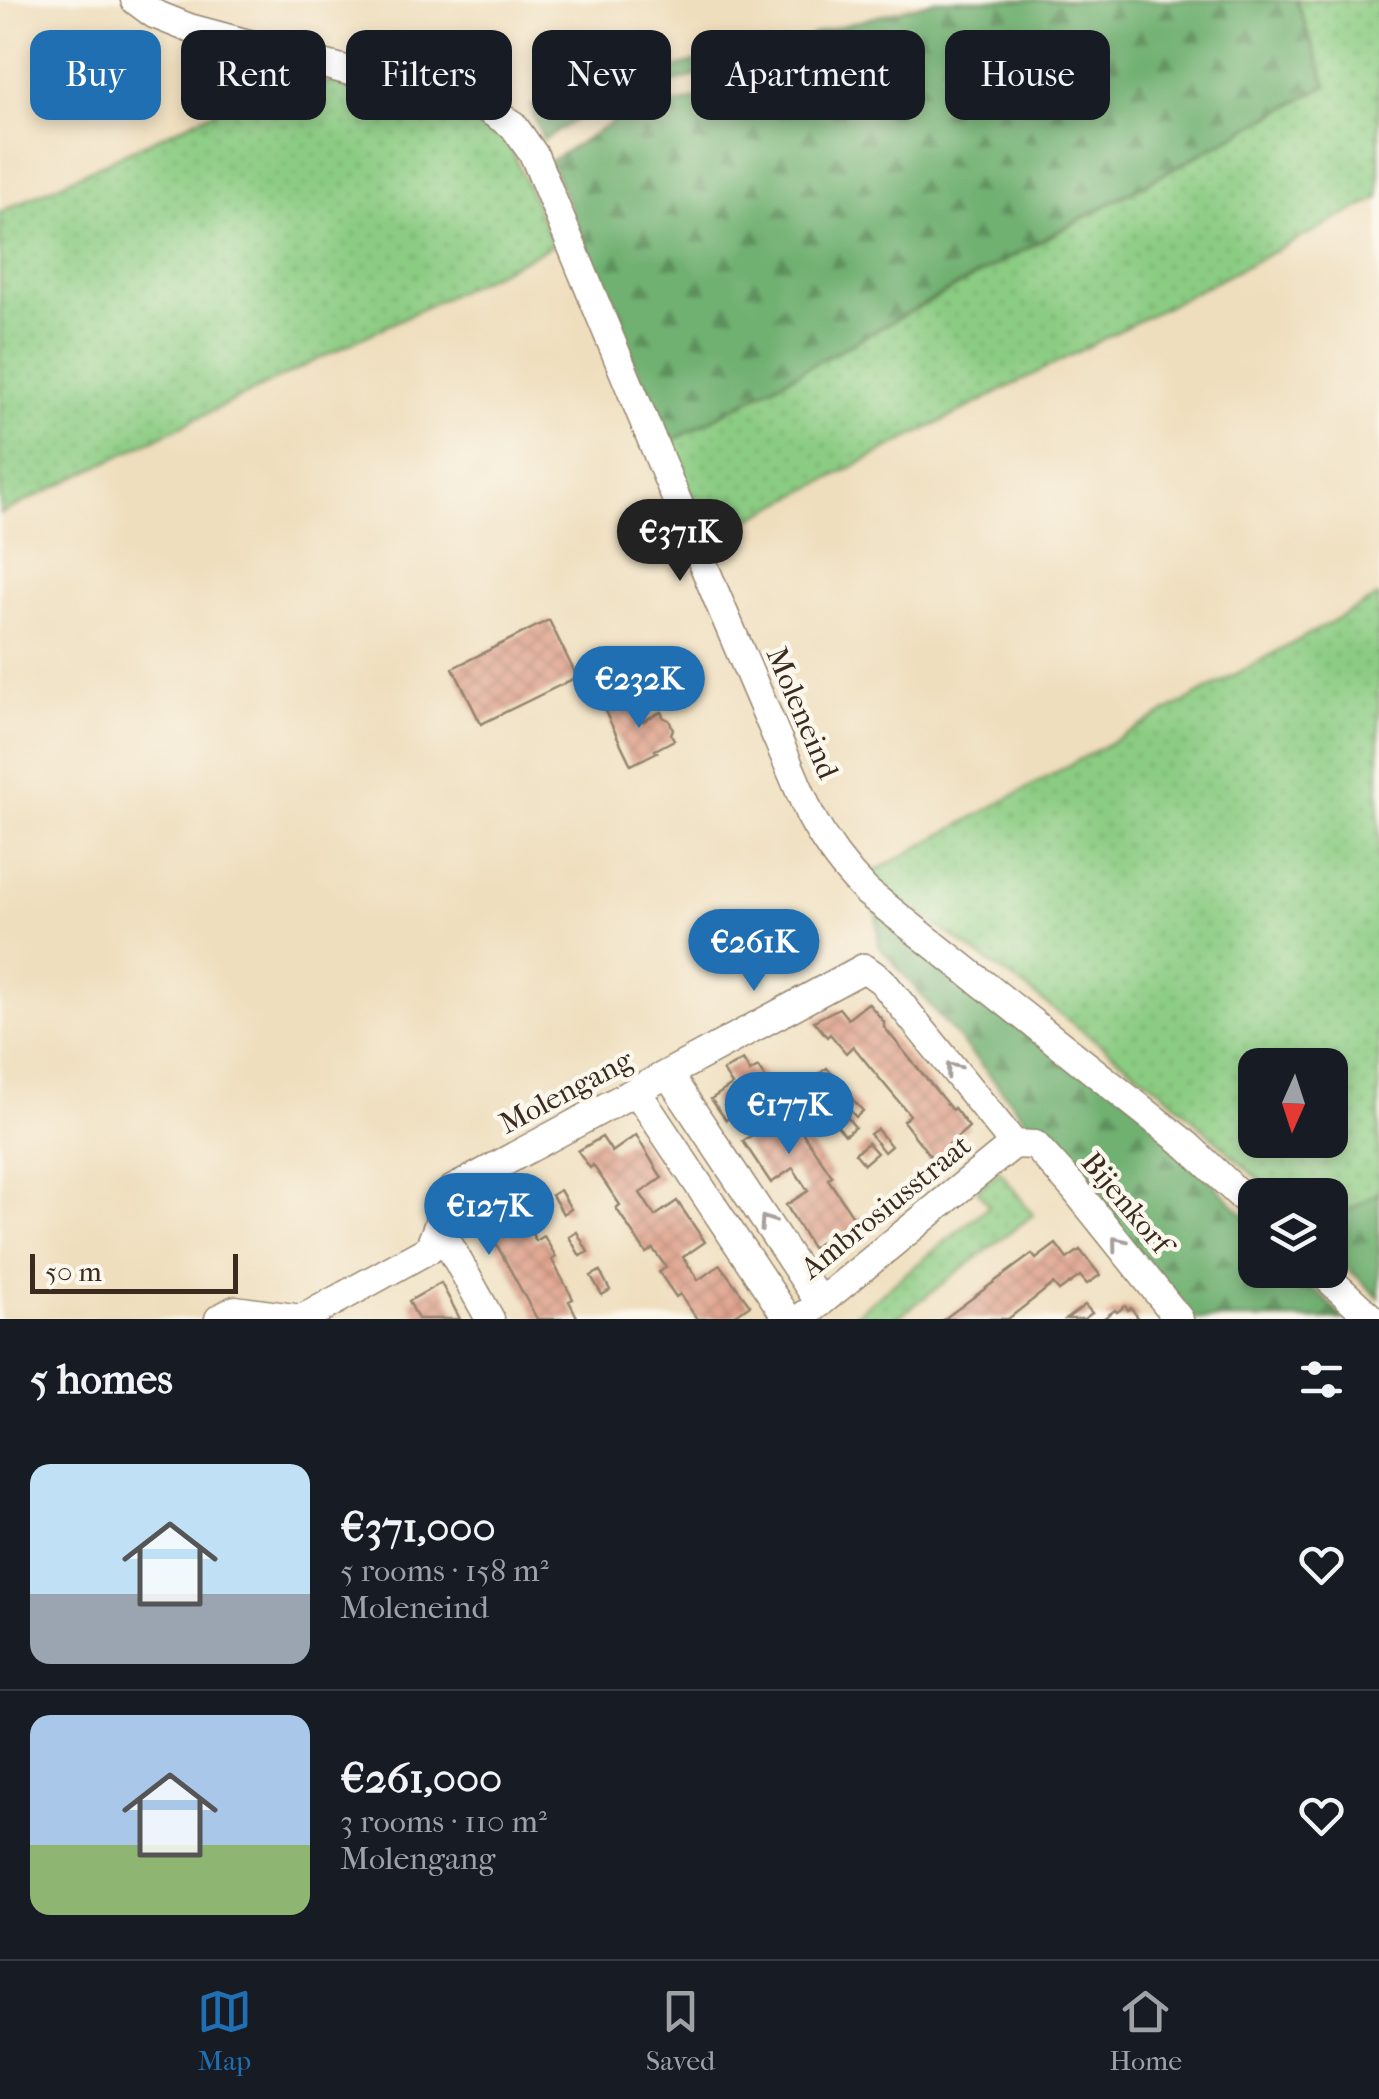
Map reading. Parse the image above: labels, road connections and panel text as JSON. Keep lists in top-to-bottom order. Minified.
{"streets":{"street":["Moleneind","Molengang","Bijenkorf","Ambrosiusstraat"]},"crossings":[["Molengang","Bijenkorf"],["Molengang","Ambrosiusstraat"],["Bijenkorf","Ambrosiusstraat"]],"one_way":["Bijenkorf"],"scale_bar":"50 m","north":"bottom","page":{"chip":["Buy","Rent","Filters","New","Apartment","House"],"price":["€371K","€232K","€261K","€177K","€127K"],"scale":"50 m","heading":"5 homes","list":[{"name":"€371,000","note":"5 rooms · 158 m² · Moleneind"},{"name":"€261,000","note":"3 rooms · 110 m² · Molengang"}],"tabs":["Map","Saved","Home"]}}
